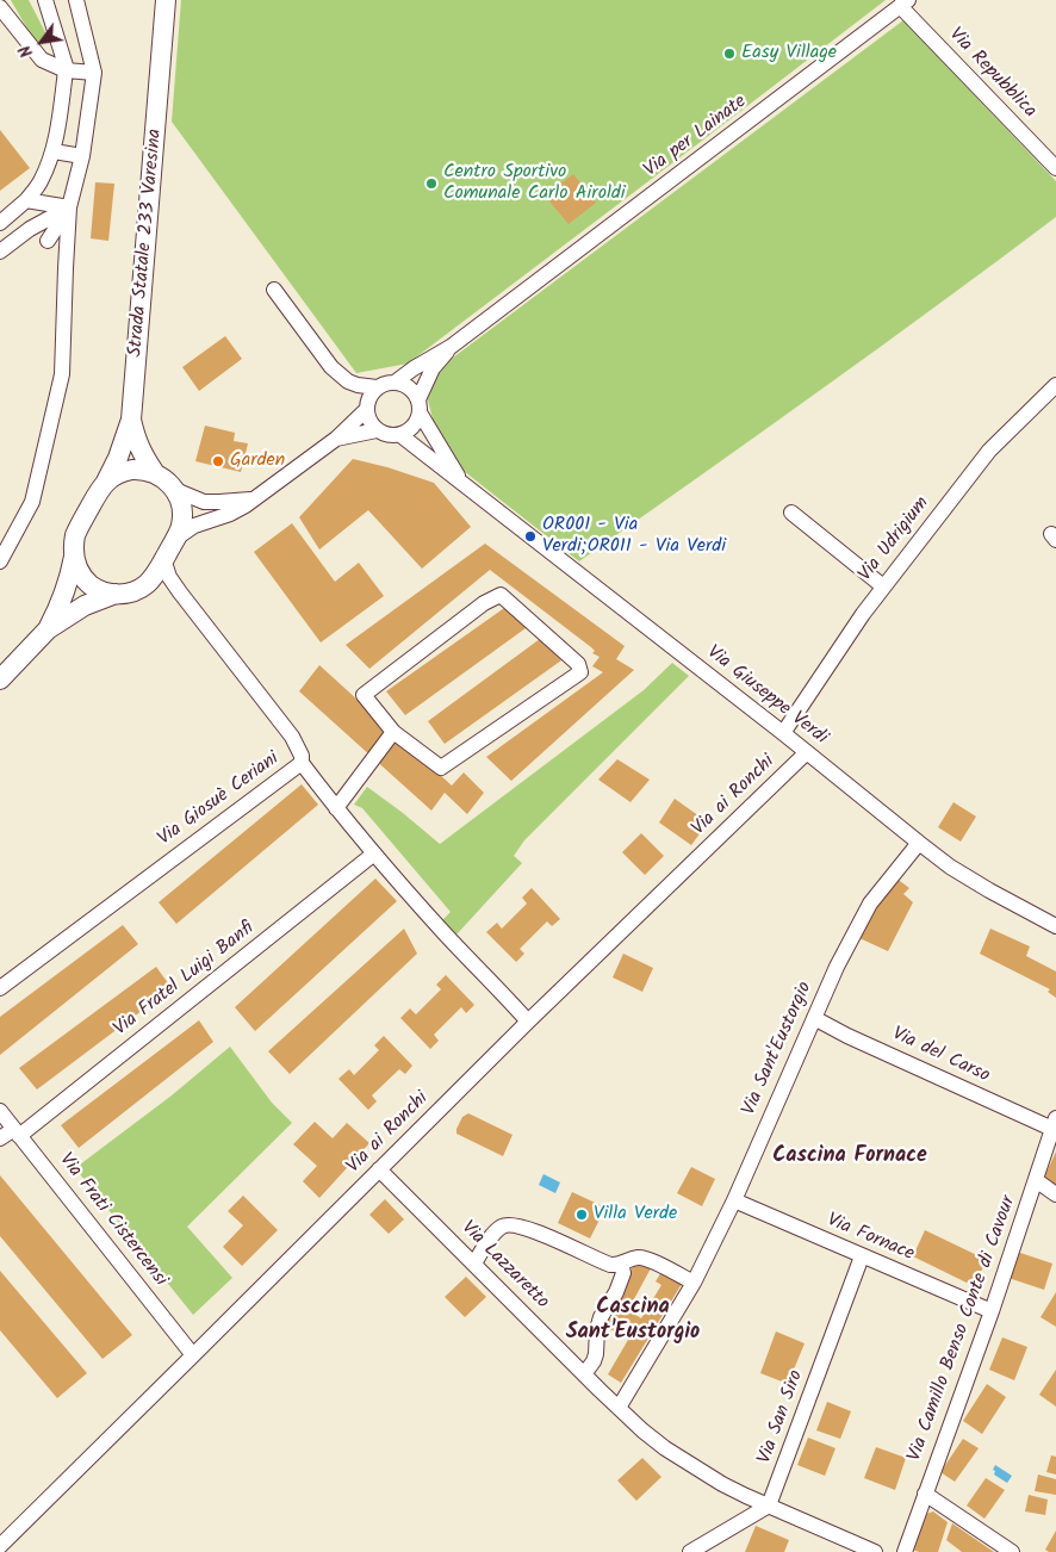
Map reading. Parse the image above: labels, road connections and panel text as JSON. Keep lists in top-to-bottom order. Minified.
{"streets":{"main road":["Strada Statale 233 Varesina"],"street":["Via Repubblica","Via per Lainate","Via Udrigium","Via Giuseppe Verdi","Via ai Ronchi","Via Giosuè Ceriani","Via Fratel Luigi Banfi","Via Sant'Eustorgio","Via del Carso","Via Frati Cistercensi","Via Fornace","Via Lazzaretto","Via Camillo Benso Conte di Cavour","Via San Siro"]},"crossings":[["Via Repubblica","Via per Lainate"],["Via per Lainate","Via Giuseppe Verdi"],["Via Udrigium","Via Giuseppe Verdi"],["Via Giuseppe Verdi","Via ai Ronchi"],["Via Giuseppe Verdi","Via Sant'Eustorgio"],["Via ai Ronchi","Via Giosuè Ceriani"],["Via ai Ronchi","Via Frati Cistercensi"],["Via ai Ronchi","Via Lazzaretto"],["Via Giosuè Ceriani","Via Fratel Luigi Banfi"],["Via Fratel Luigi Banfi","Via Frati Cistercensi"],["Via Sant'Eustorgio","Via del Carso"],["Via Sant'Eustorgio","Via Fornace"],["Via Sant'Eustorgio","Via Lazzaretto"],["Via del Carso","Via Camillo Benso Conte di Cavour"],["Via Fornace","Via Camillo Benso Conte di Cavour"],["Via Fornace","Via San Siro"],["Via Lazzaretto","Via San Siro"]],"districts":["Cascina Fornace","Cascina Sant'Eustorgio"],"places":["Easy Village","Centro Sportivo Comunale Carlo Airoldi","Garden","OR001 - Via Verdi;OR011 - Via Verdi","Villa Verde"],"north":"bottom left"}
